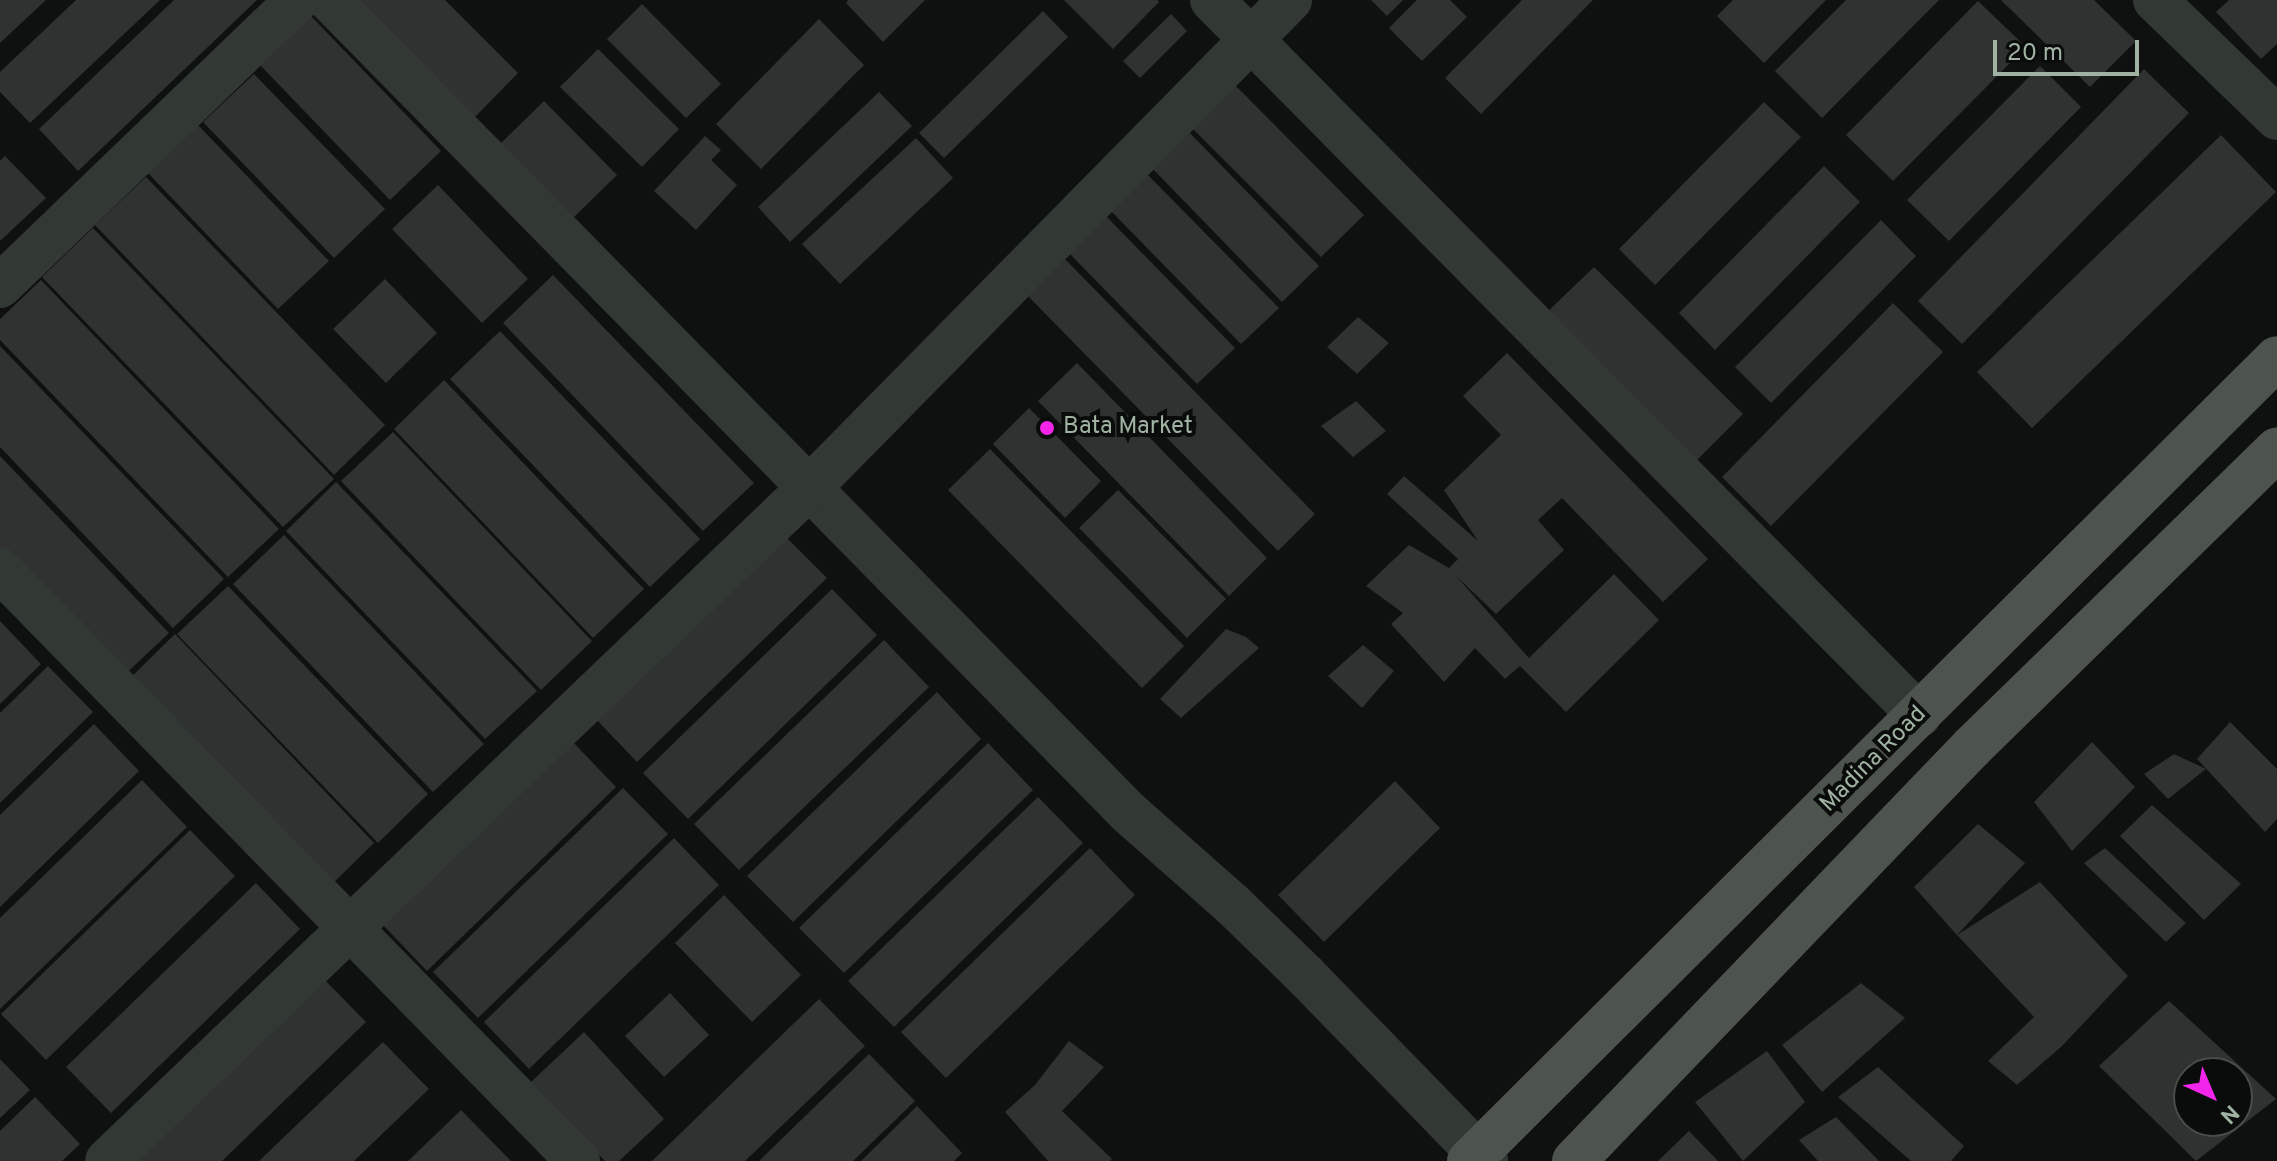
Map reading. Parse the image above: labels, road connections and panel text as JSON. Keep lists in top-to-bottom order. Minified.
{"streets":{"main road":["Madina Road"]},"places":["Bata Market"],"scale_bar":"20 m","north":"bottom right"}
